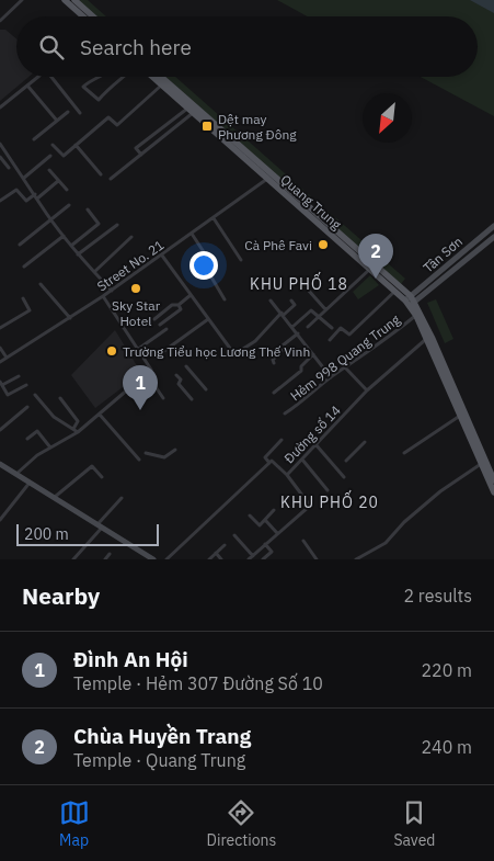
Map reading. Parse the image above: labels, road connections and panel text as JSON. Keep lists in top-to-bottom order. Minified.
{"streets":{"main road":["Quang Trung"],"street":["Tân Sơn","Street No. 21","Hẻm 998 Quang Trung","Đường số 14"]},"crossings":[["Quang Trung","Tân Sơn"],["Quang Trung","Street No. 21"],["Quang Trung","Hẻm 998 Quang Trung"],["Quang Trung","Đường số 14"]],"districts":["KHU PHỐ 18","KHU PHỐ 20"],"places":{"transit":["Dệt may Phương Đông"],"other":["Cà Phê Favi","Sky Star Hotel","Trường Tiểu học Lương Thế Vinh"]},"scale_bar":"200 m","north":"bottom left","page":{"search":"Search here","pins":["2","1"],"scale":"200 m","heading":["Nearby","2 results"],"list":[{"mark":"1","name":"Đình An Hội","note":"Temple · Hẻm 307 Đường Số 10","value":"220 m"},{"mark":"2","name":"Chùa Huyền Trang","note":"Temple · Quang Trung","value":"240 m"}],"nav":["Map","Directions","Saved"]}}
